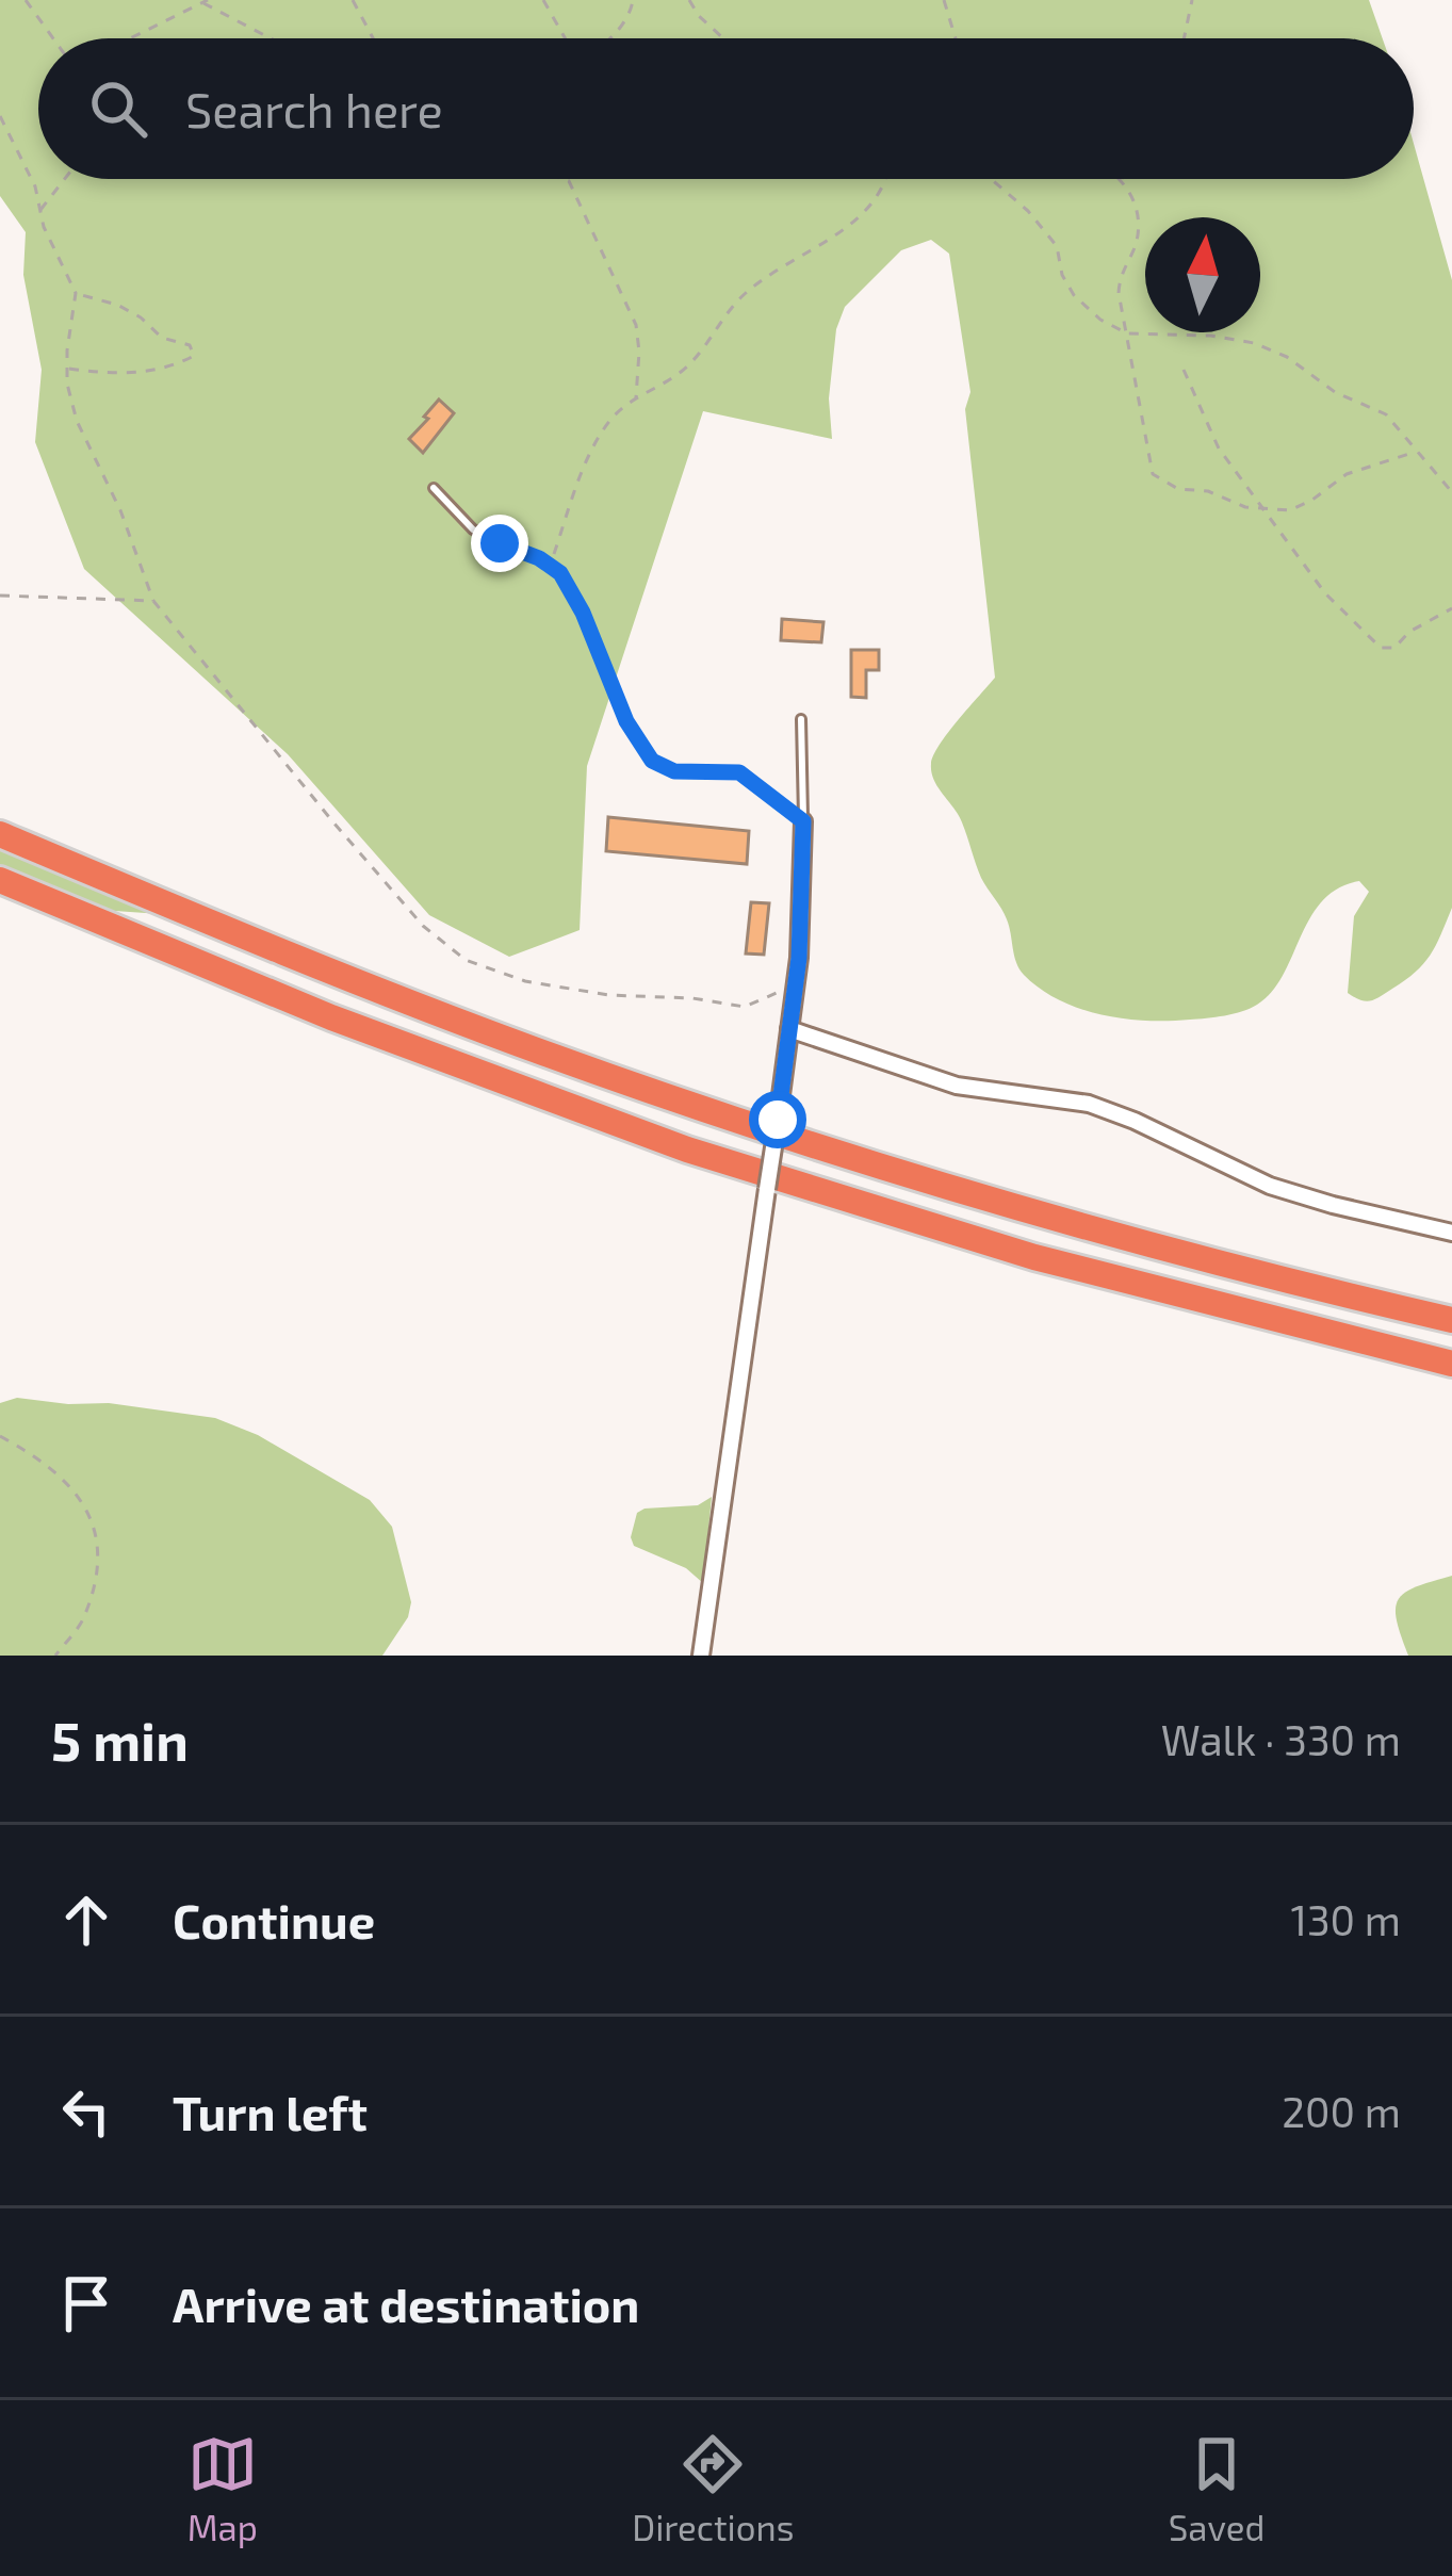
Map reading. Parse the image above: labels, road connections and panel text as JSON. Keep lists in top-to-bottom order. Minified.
{"north":"top","page":{"search":"Search here","heading":["5 min","Walk · 330 m"],"list":[["Continue","130 m"],["Turn left","200 m"],"Arrive at destination"],"nav":["Map","Directions","Saved"]}}
